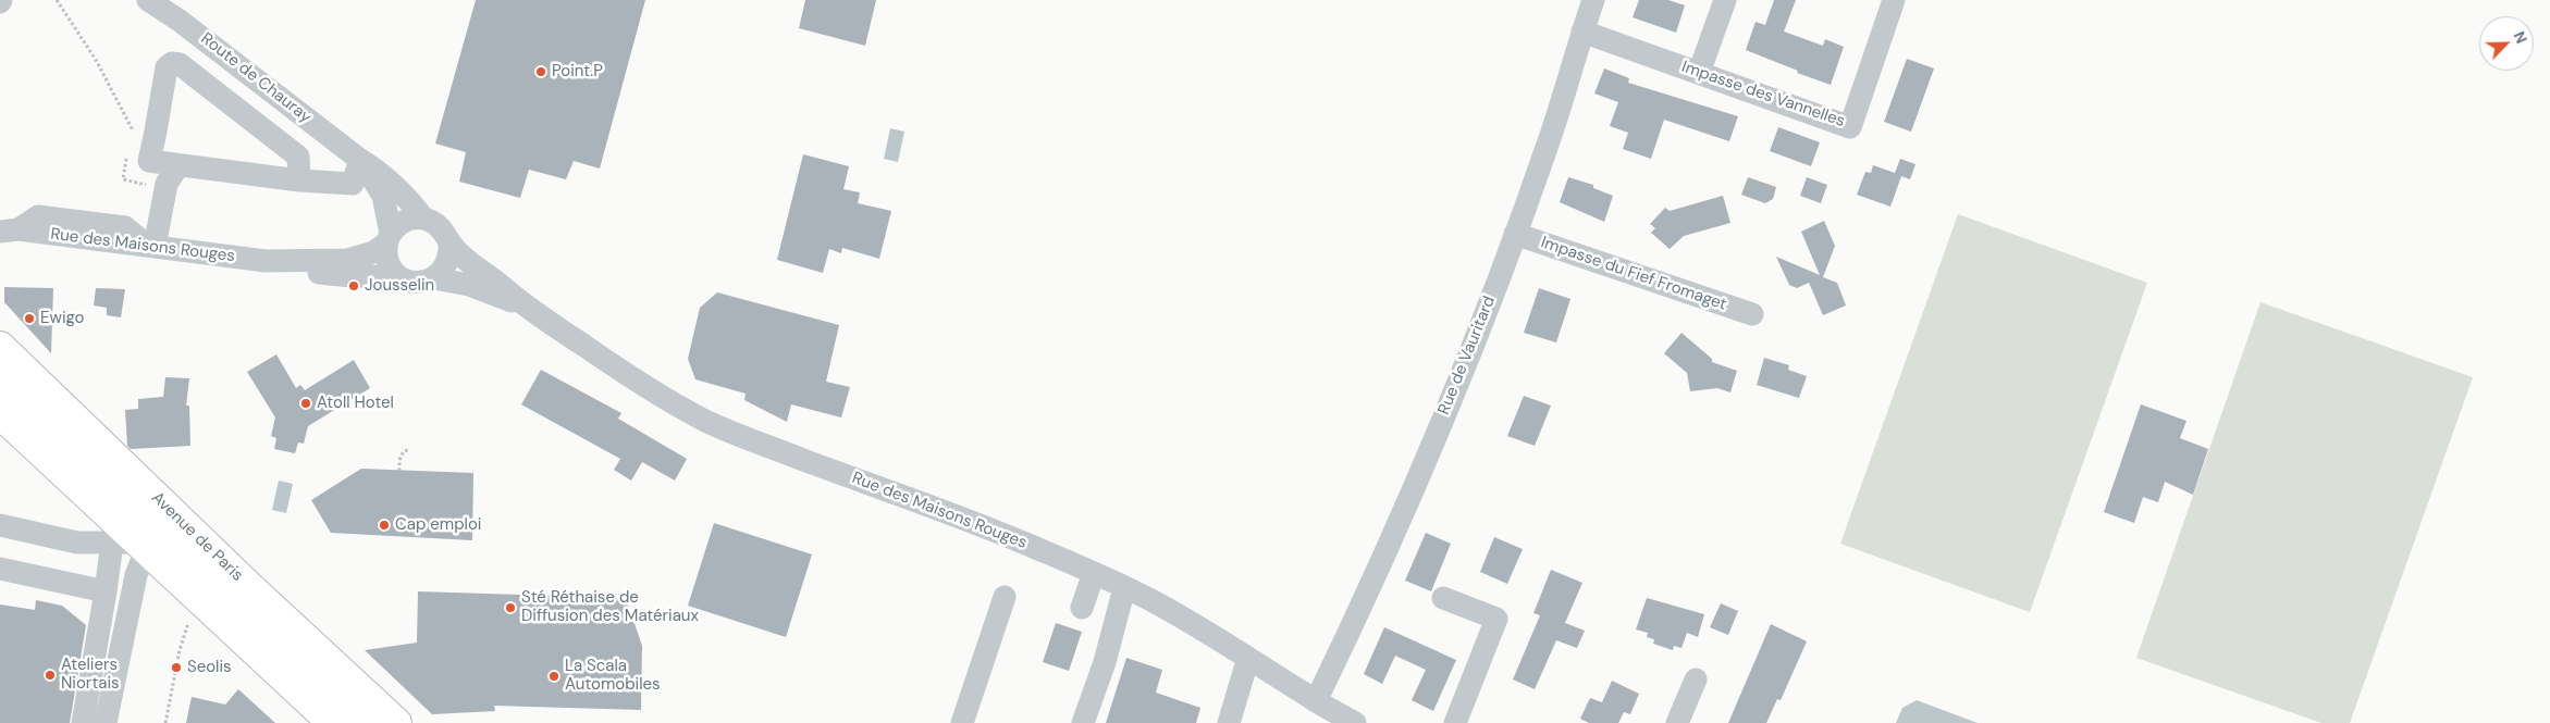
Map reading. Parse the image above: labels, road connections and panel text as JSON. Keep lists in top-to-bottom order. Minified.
{"streets":{"main road":["Avenue de Paris"],"street":["Route de Chauray","Impasse des Vannelles","Rue des Maisons Rouges","Impasse du Fief Fromaget","Rue de Vauritard"]},"crossings":[["Route de Chauray","Rue des Maisons Rouges"],["Impasse des Vannelles","Rue de Vauritard"],["Rue des Maisons Rouges","Rue de Vauritard"],["Impasse du Fief Fromaget","Rue de Vauritard"]],"places":["Point.P","Jousselin","Ewigo","Atoll Hotel","Cap emploi","Sté Réthaise de Diffusion des Matériaux","Seolis","Ateliers Niortais","La Scala Automobiles"],"north":"top right"}
